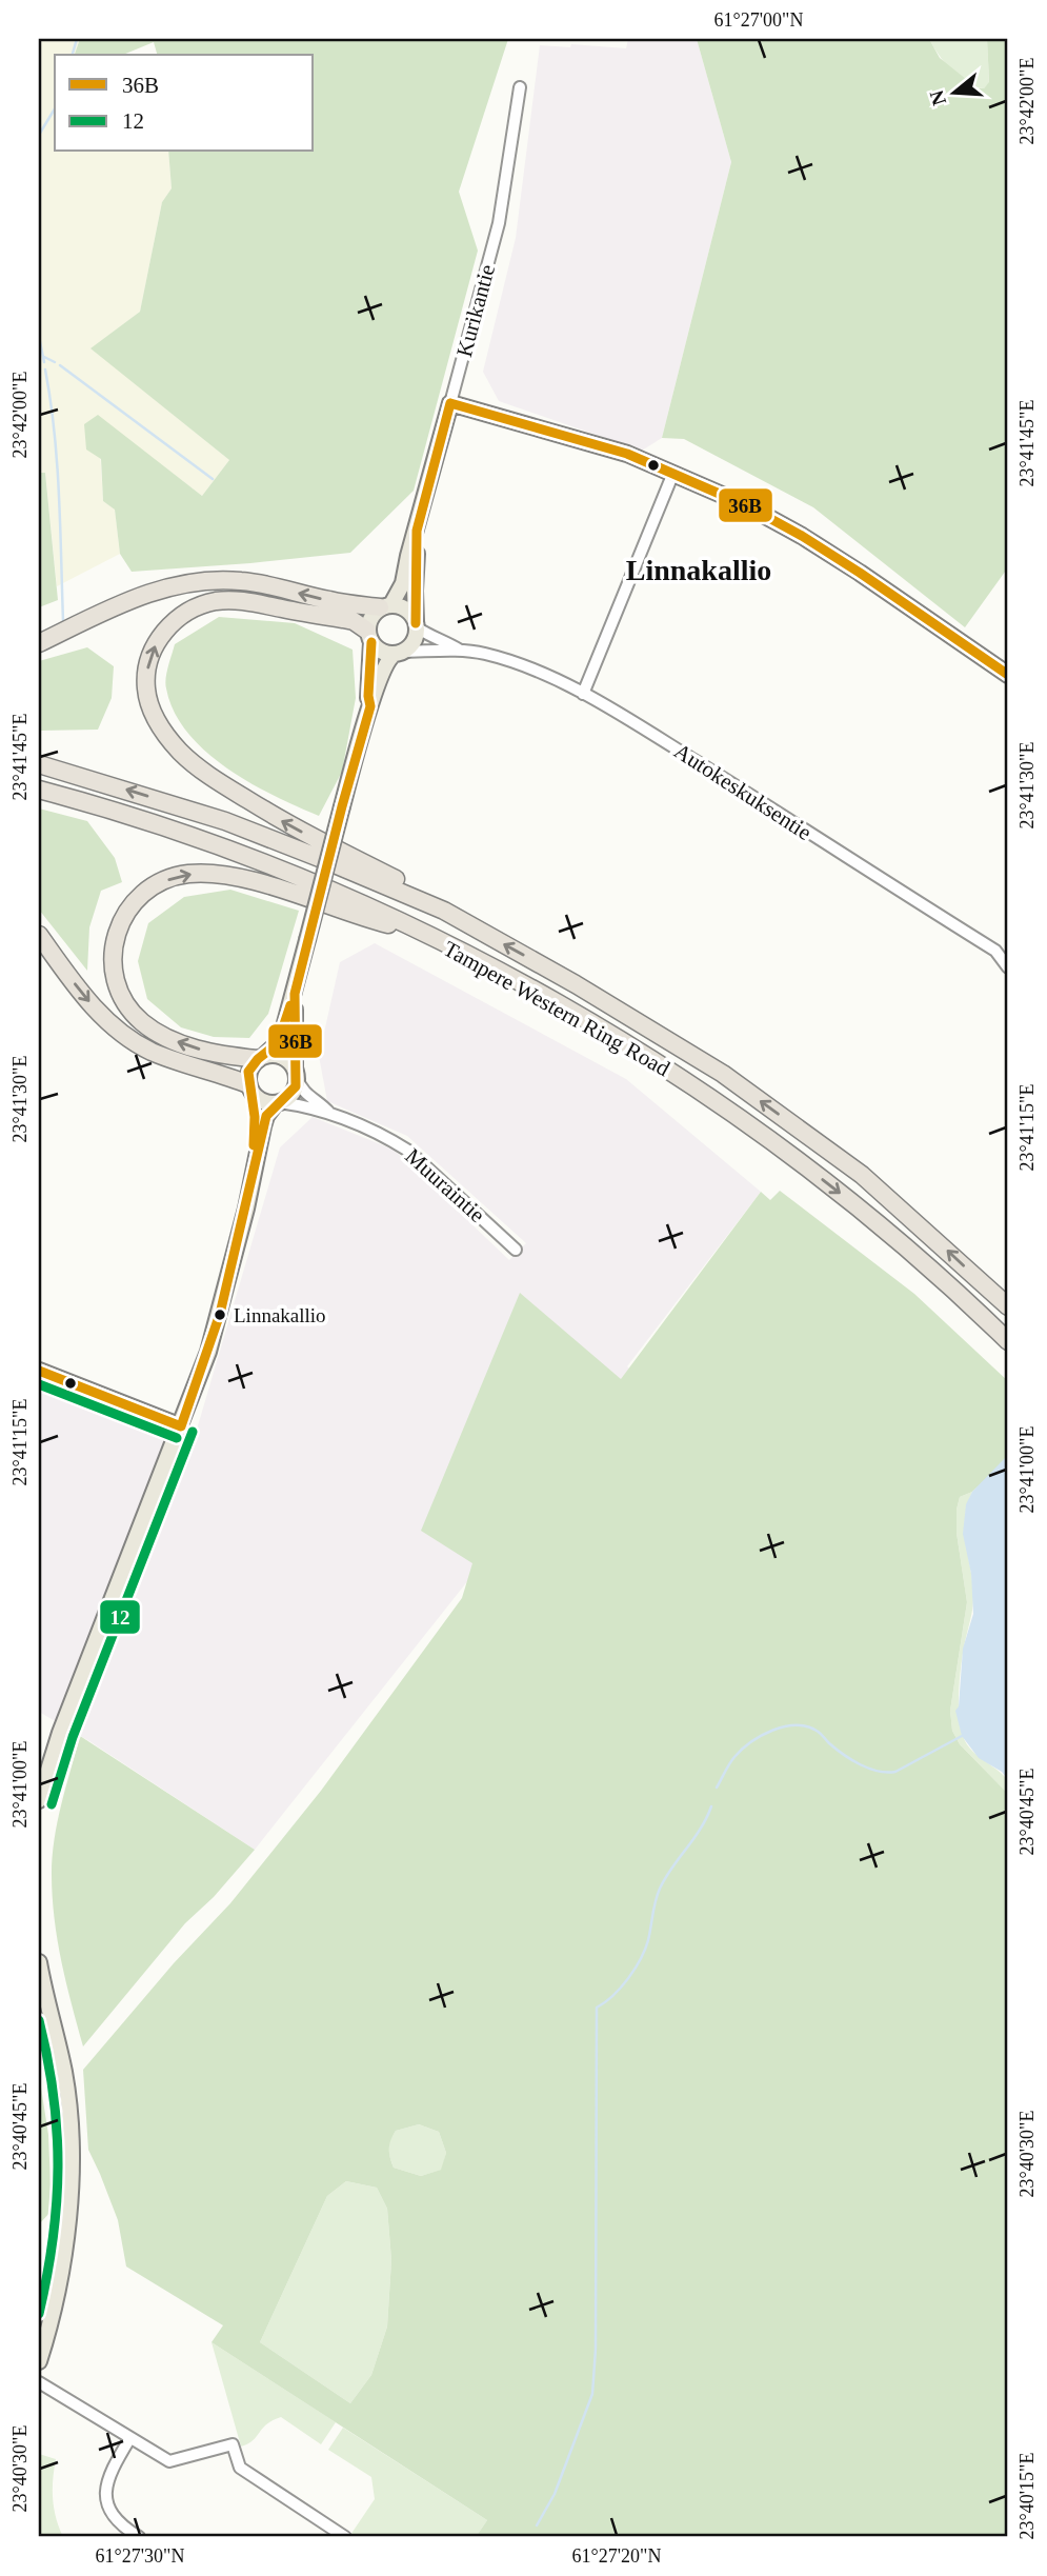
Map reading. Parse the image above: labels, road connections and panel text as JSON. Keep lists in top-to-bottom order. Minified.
{"streets":{"highway":["Tampere Western Ring Road"],"main road":["Kurikantie"],"street":["Autokeskuksentie","Muuraintie"]},"crossings":[["Kurikantie","Autokeskuksentie"]],"districts":["Linnakallio"],"places":["Linnakallio"],"lines":["transit line 36B","transit line 12"],"legend":["36B","12"],"north":"left","coordinates":["61°27'00\"N","23°42'00\"E","23°41'45\"E","23°41'30\"E","23°41'15\"E","23°41'00\"E","23°40'45\"E","23°40'30\"E","23°40'15\"E","61°27'30\"N","61°27'20\"N"]}
